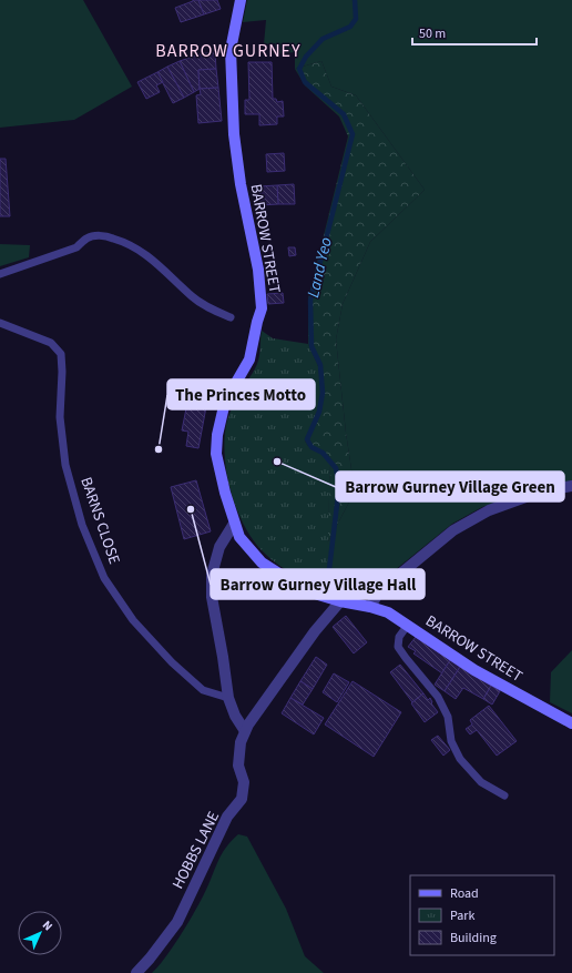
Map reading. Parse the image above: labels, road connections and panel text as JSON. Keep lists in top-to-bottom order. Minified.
{"streets":{"main road":["BARROW STREET"],"street":["HOBBS LANE"],"lane":["BARNS CLOSE"]},"crossings":[["BARROW STREET","HOBBS LANE"]],"districts":["BARROW GURNEY"],"water":["Land Yeo"],"places":["The Princes Motto","Barrow Gurney Village Green","Barrow Gurney Village Hall"],"legend":["Road","Park","Building"],"scale_bar":"50 m","north":"top right"}
